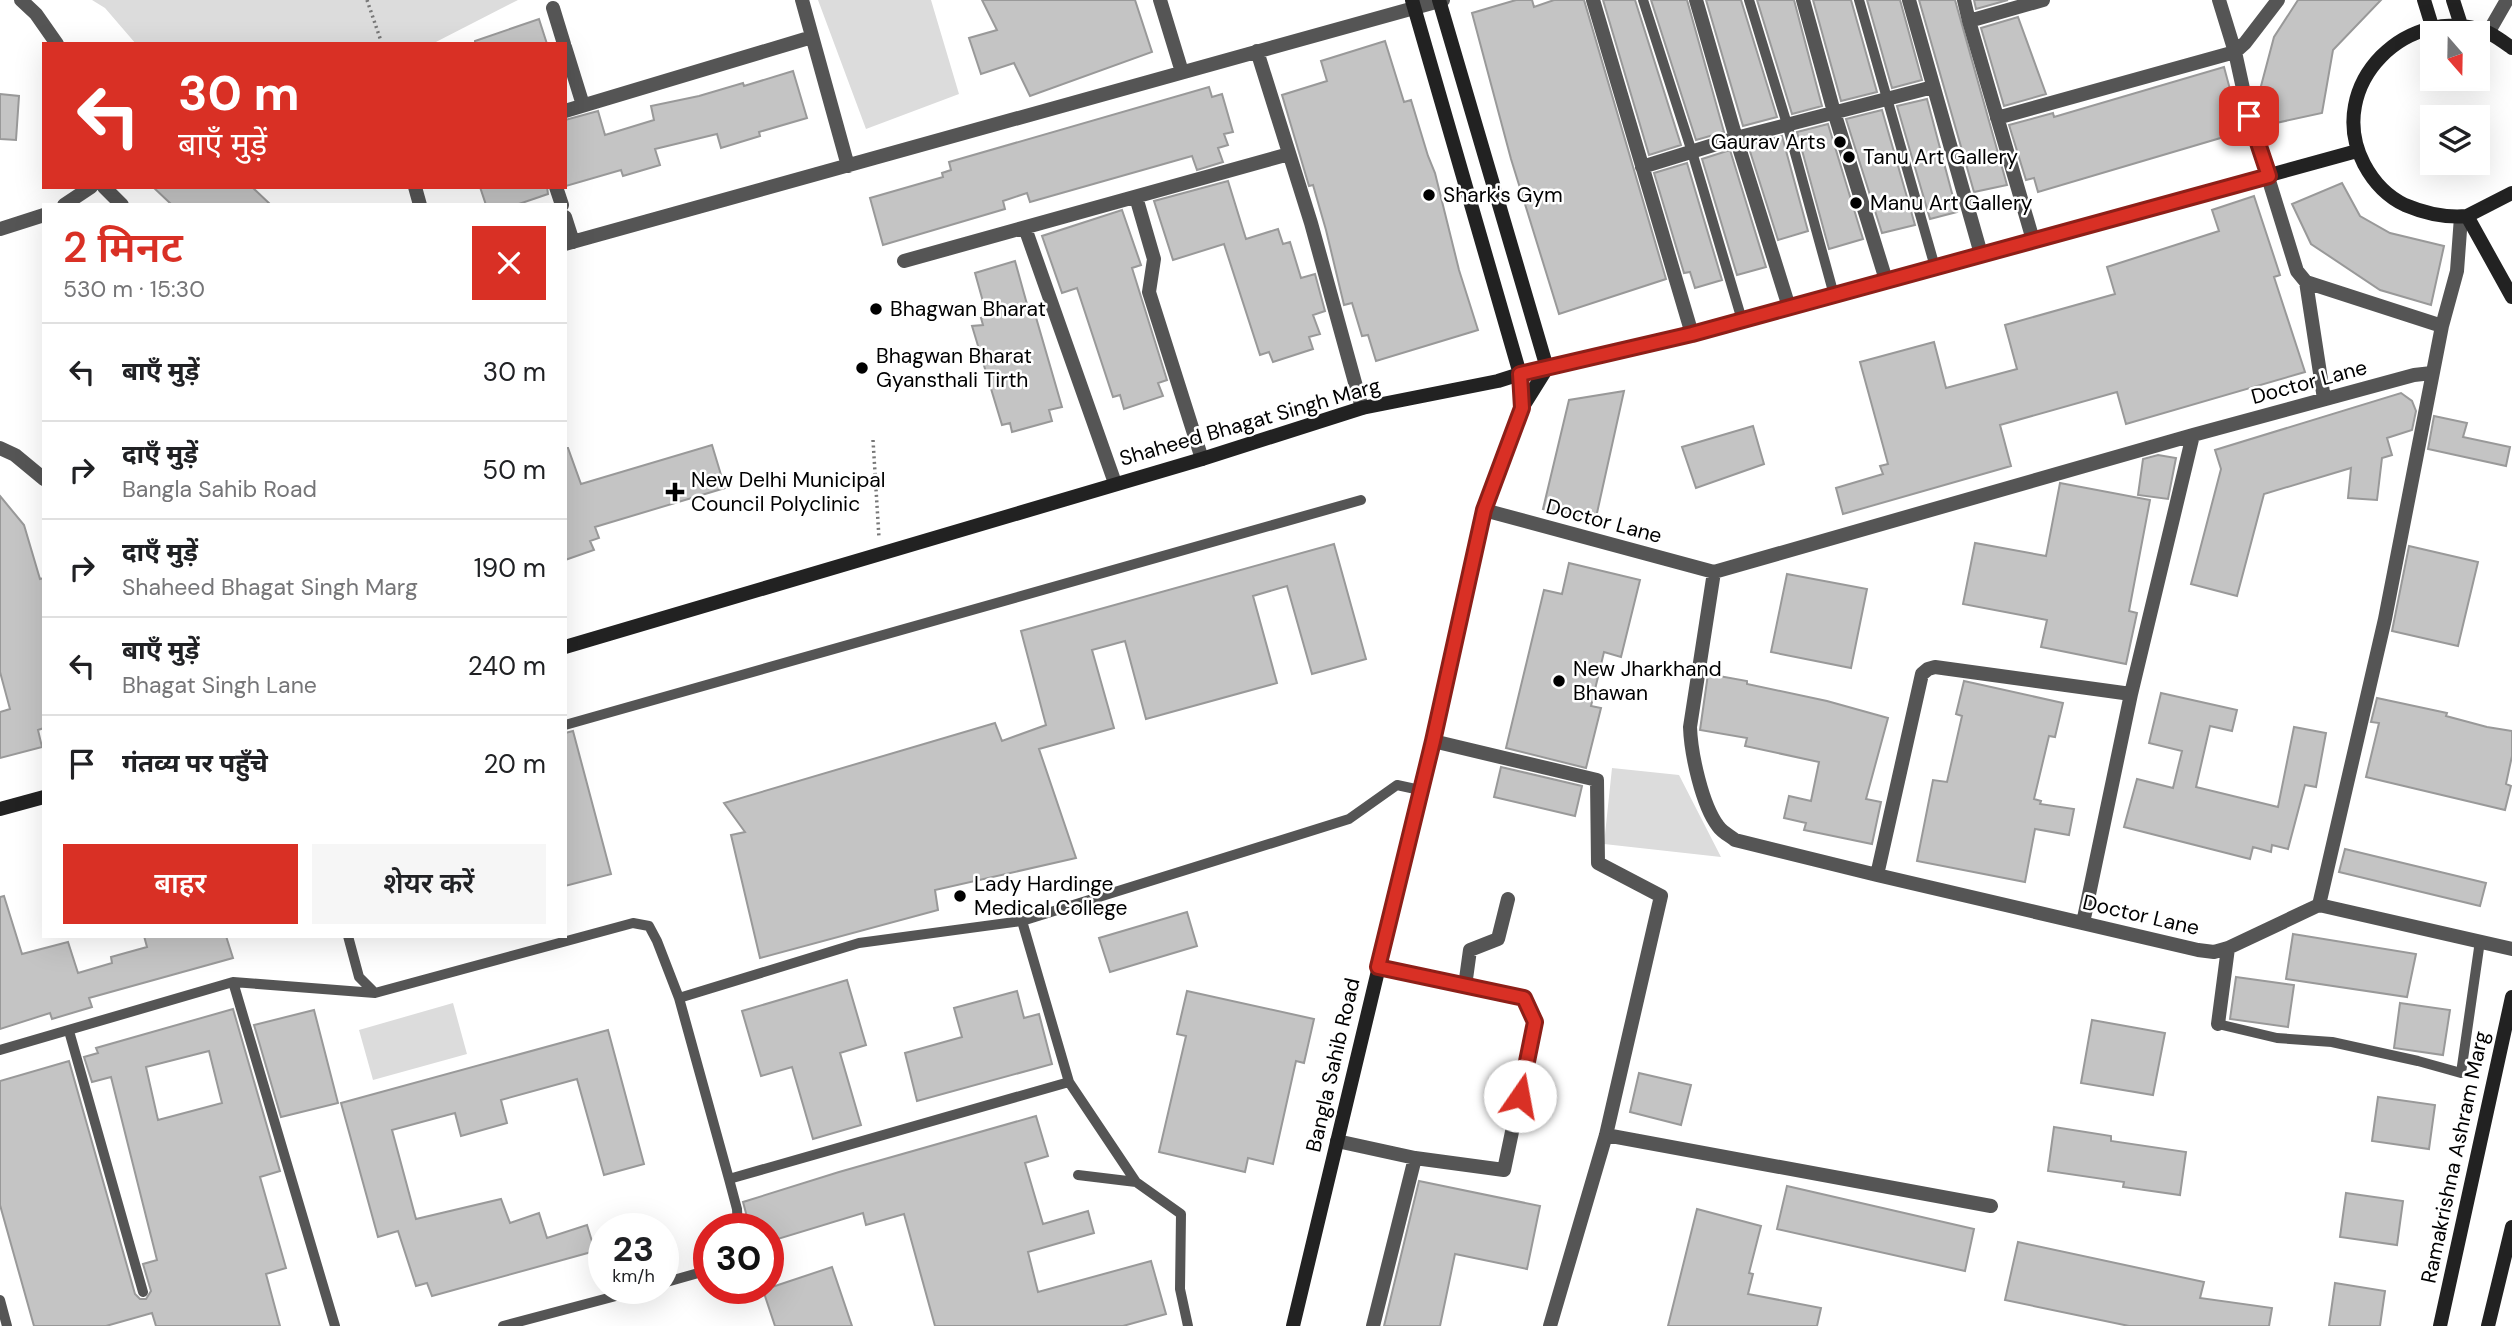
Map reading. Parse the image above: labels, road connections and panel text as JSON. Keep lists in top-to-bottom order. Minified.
{"streets":{"street":["Doctor Lane","Shaheed Bhagat Singh Marg","Bangla Sahib Road","Ramakrishna Ashram Marg"]},"crossings":[["Doctor Lane","Bangla Sahib Road"],["Shaheed Bhagat Singh Marg","Bangla Sahib Road"]],"places":{"other":["Gaurav Arts","Tanu Art Gallery","Shark's Gym","Manu Art Gallery","Bhagwan Bharat","Bhagwan Bharat Gyansthali Tirth","New Jharkhand Bhawan","Lady Hardinge Medical College"],"health":["New Delhi Municipal Council Polyclinic"]},"north":"bottom","page":{"turn":["30 m","बाएँ मुड़ें"],"heading":["2 मिनट","530 m · 15:30"],"list":[{"name":"बाएँ मुड़ें","value":"30 m"},{"name":"दाएँ मुड़ें","note":"Bangla Sahib Road","value":"50 m"},{"name":"दाएँ मुड़ें","note":"Shaheed Bhagat Singh Marg","value":"190 m"},{"name":"बाएँ मुड़ें","note":"Bhagat Singh Lane","value":"240 m"},{"name":"गंतव्य पर पहुँचे","value":"20 m"}],"buttons":["बाहर","शेयर करें"],"speed":"23 km/h","limit":"30"}}
